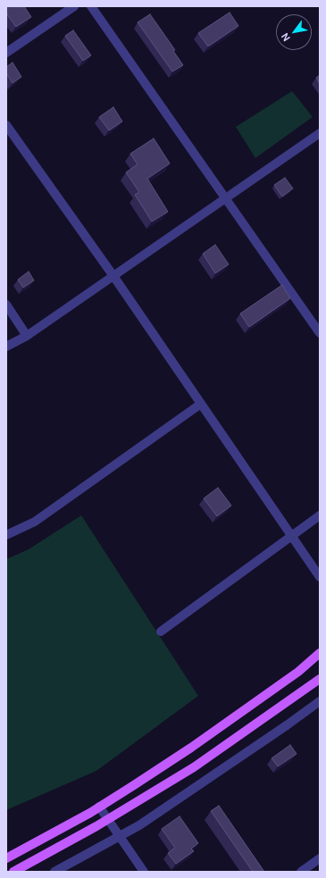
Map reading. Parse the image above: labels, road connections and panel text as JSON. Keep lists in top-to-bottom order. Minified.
{"north":"bottom left"}
